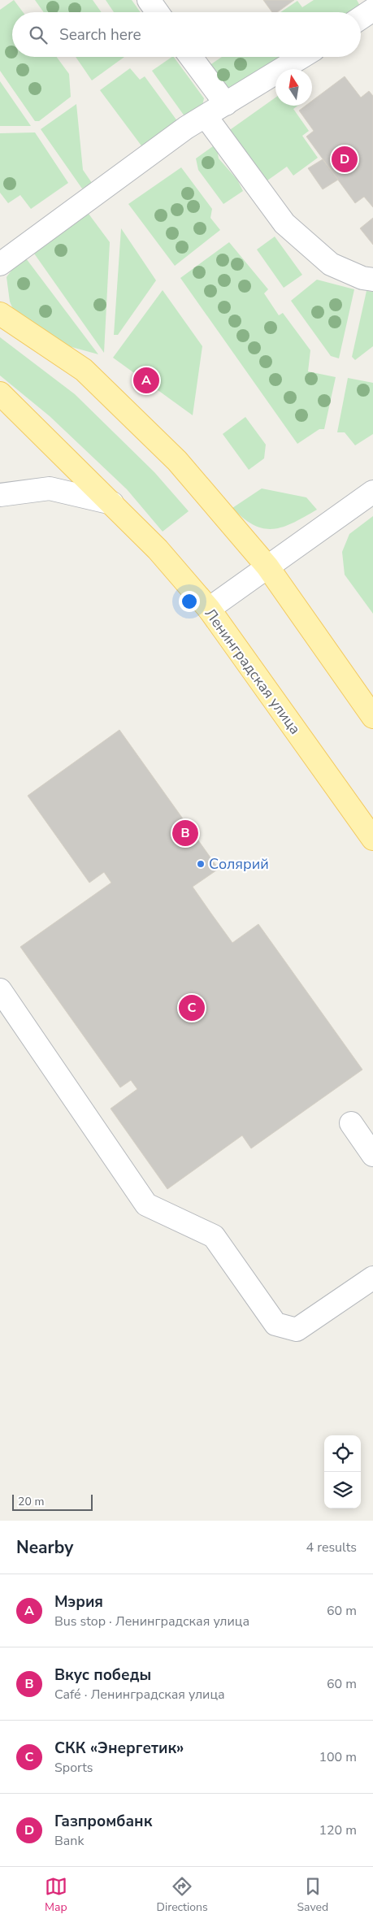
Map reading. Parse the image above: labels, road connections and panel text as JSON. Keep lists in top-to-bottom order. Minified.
{"streets":{"main road":["Ленинградская улица"]},"places":["Солярий"],"scale_bar":"20 m","north":"top","page":{"search":"Search here","pins":["D","A","B","C"],"scale":"20 m","heading":["Nearby","4 results"],"list":[{"mark":"A","name":"Мэрия","note":"Bus stop · Ленинградская улица","value":"60 m"},{"mark":"B","name":"Вкус победы","note":"Café · Ленинградская улица","value":"60 m"},{"mark":"C","name":"СКК «Энергетик»","note":"Sports","value":"100 m"},{"mark":"D","name":"Газпромбанк","note":"Bank","value":"120 m"}],"nav":["Map","Directions","Saved"]}}
